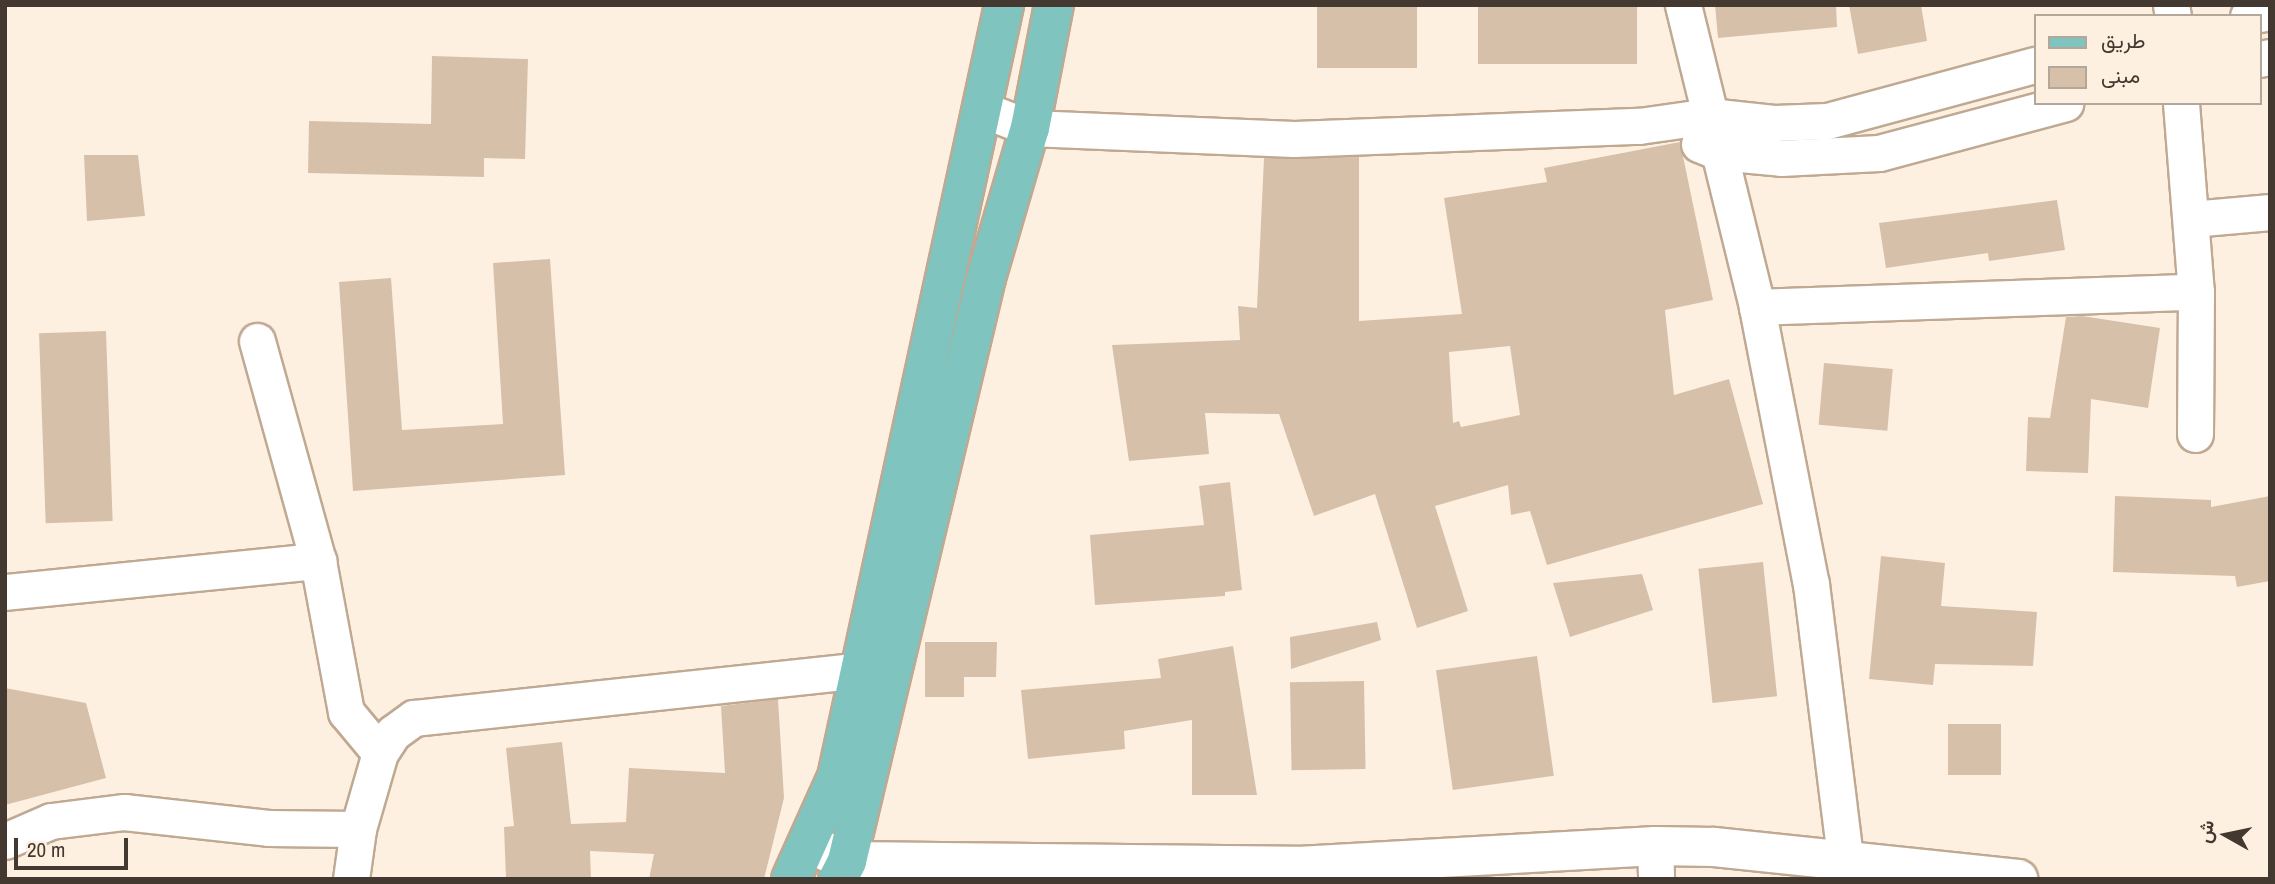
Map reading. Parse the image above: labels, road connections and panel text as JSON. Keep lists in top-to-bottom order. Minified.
{"legend":["طريق","مبنى"],"scale_bar":"20 m","north":"left"}
